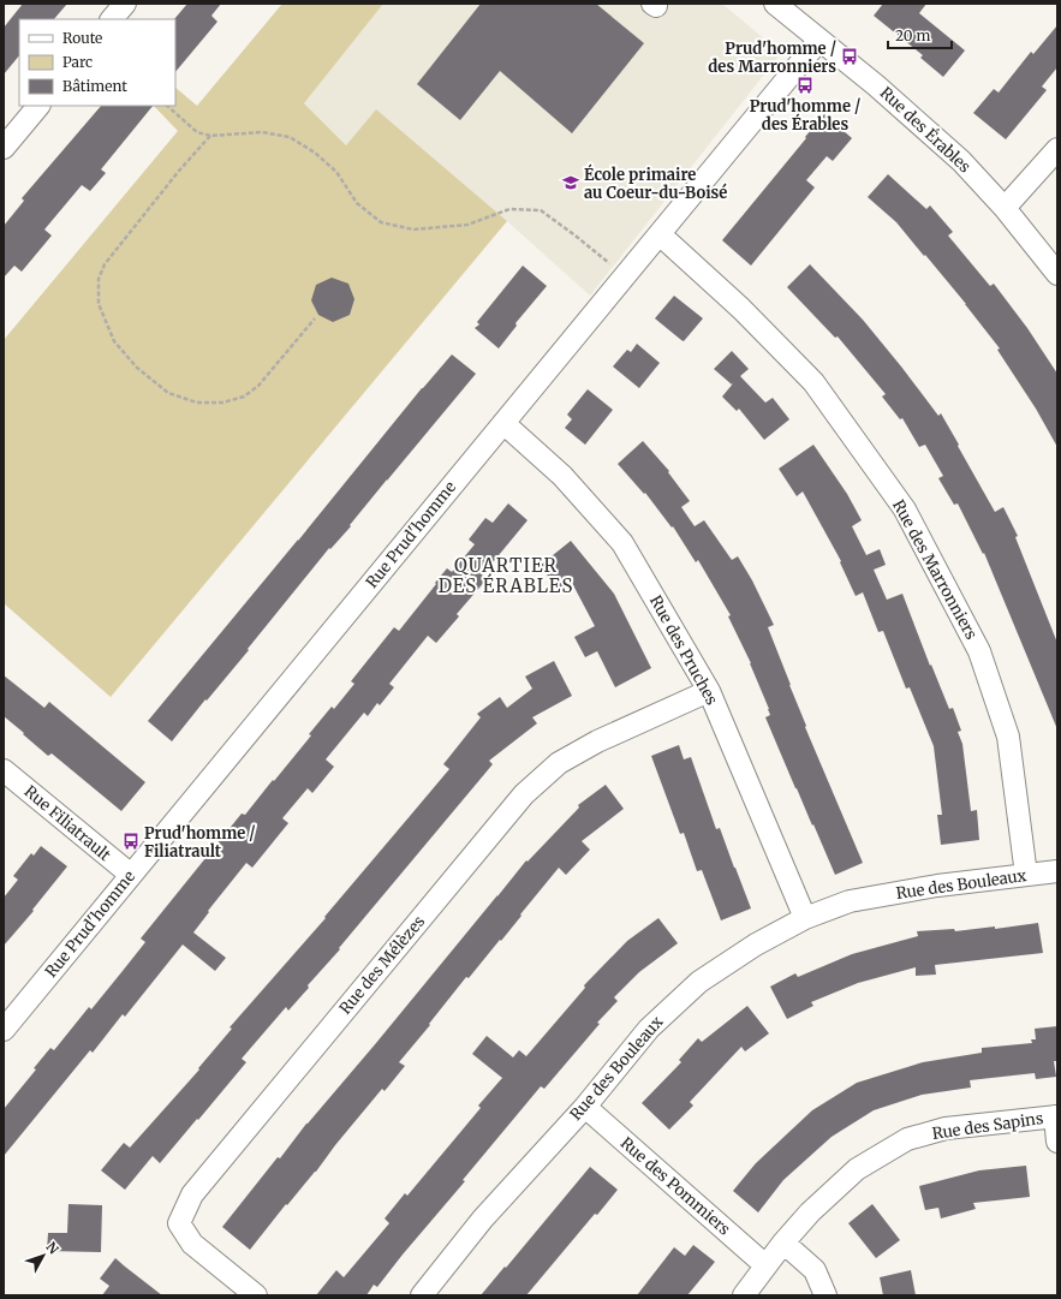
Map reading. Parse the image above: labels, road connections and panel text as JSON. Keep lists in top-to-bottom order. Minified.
{"streets":{"street":["Rue des Érables","Rue Prud'homme","Rue des Marronniers","Rue des Pruches","Rue Filiatrault","Rue des Bouleaux","Rue des Mélèzes","Rue des Sapins","Rue des Pommiers"]},"crossings":[["Rue des Érables","Rue Prud'homme"],["Rue Prud'homme","Rue des Marronniers"],["Rue Prud'homme","Rue des Pruches"],["Rue Prud'homme","Rue Filiatrault"],["Rue des Marronniers","Rue des Bouleaux"],["Rue des Pruches","Rue des Bouleaux"],["Rue des Pruches","Rue des Mélèzes"],["Rue des Bouleaux","Rue des Pommiers"],["Rue des Sapins","Rue des Pommiers"]],"districts":["QUARTIER DES ÉRABLES"],"places":{"bus stop":["Prud'homme / des Marronniers","Prud'homme / des Érables","Prud'homme / Filiatrault"],"school or university":["École primaire au Coeur‑du‑Boisé"]},"legend":["Route","Parc","Bâtiment"],"scale_bar":"20 m","north":"top right"}
